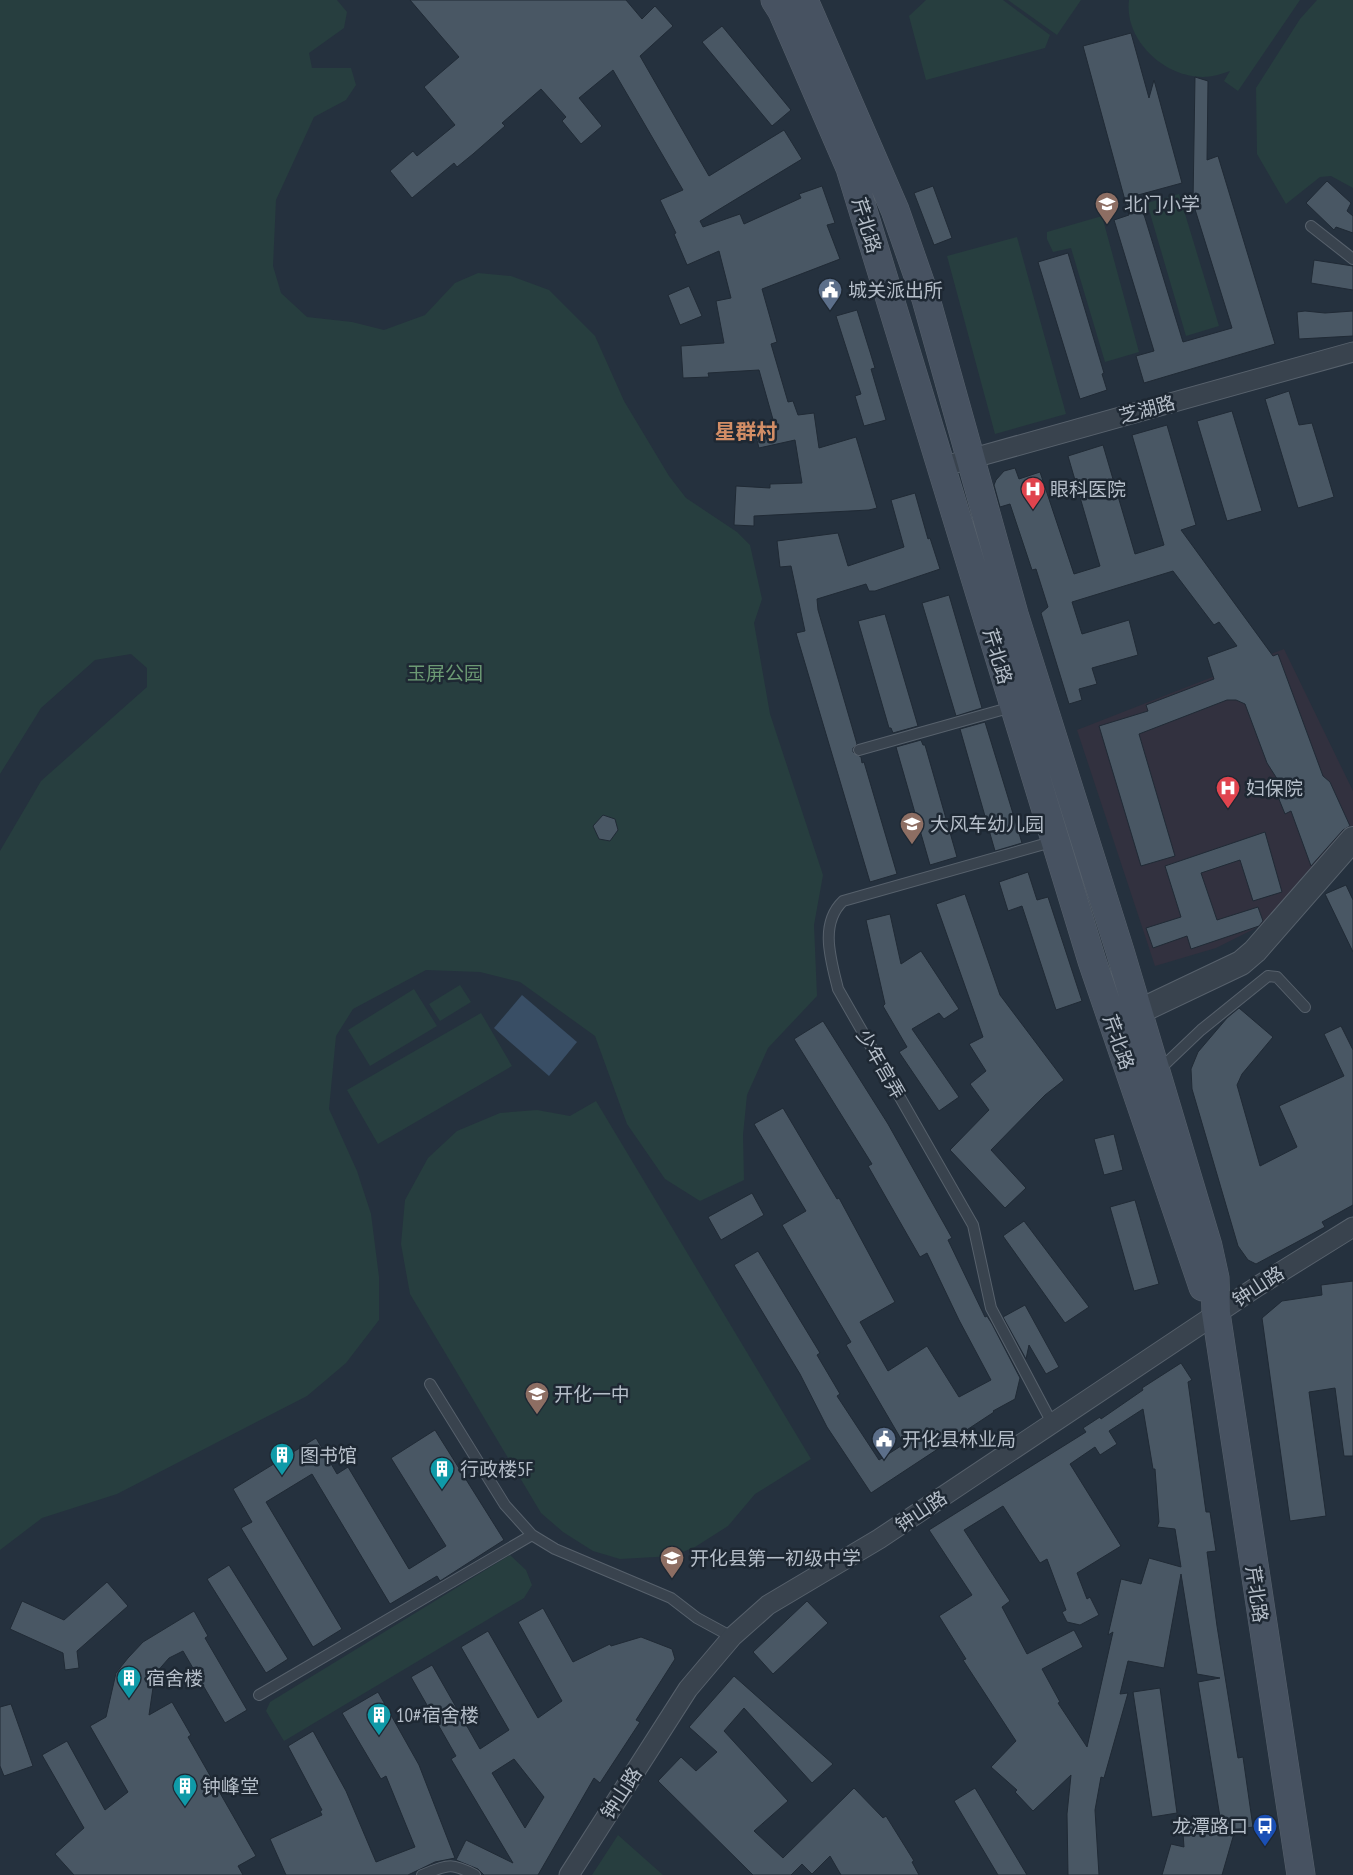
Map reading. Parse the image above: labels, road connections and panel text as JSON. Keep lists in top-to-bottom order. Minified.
{"streets":{"main road":["芹北路"],"street":["芝湖路","钟山路"],"lane":["少年宫弄"]},"crossings":[["芹北路","芝湖路"],["芹北路","少年宫弄"],["芹北路","钟山路"],["少年宫弄","钟山路"]],"districts":["星群村"],"parks":["玉屏公园"],"places":{"school or university":["北门小学","大风车幼儿园","开化一中","开化县第一初级中学"],"public building":["城关派出所","开化县林业局"],"hospital":["眼科医院","妇保院"],"building":["图书馆","行政楼5F","宿舍楼","10#宿舍楼","钟峰堂"],"bus stop":["龙潭路口"]}}
